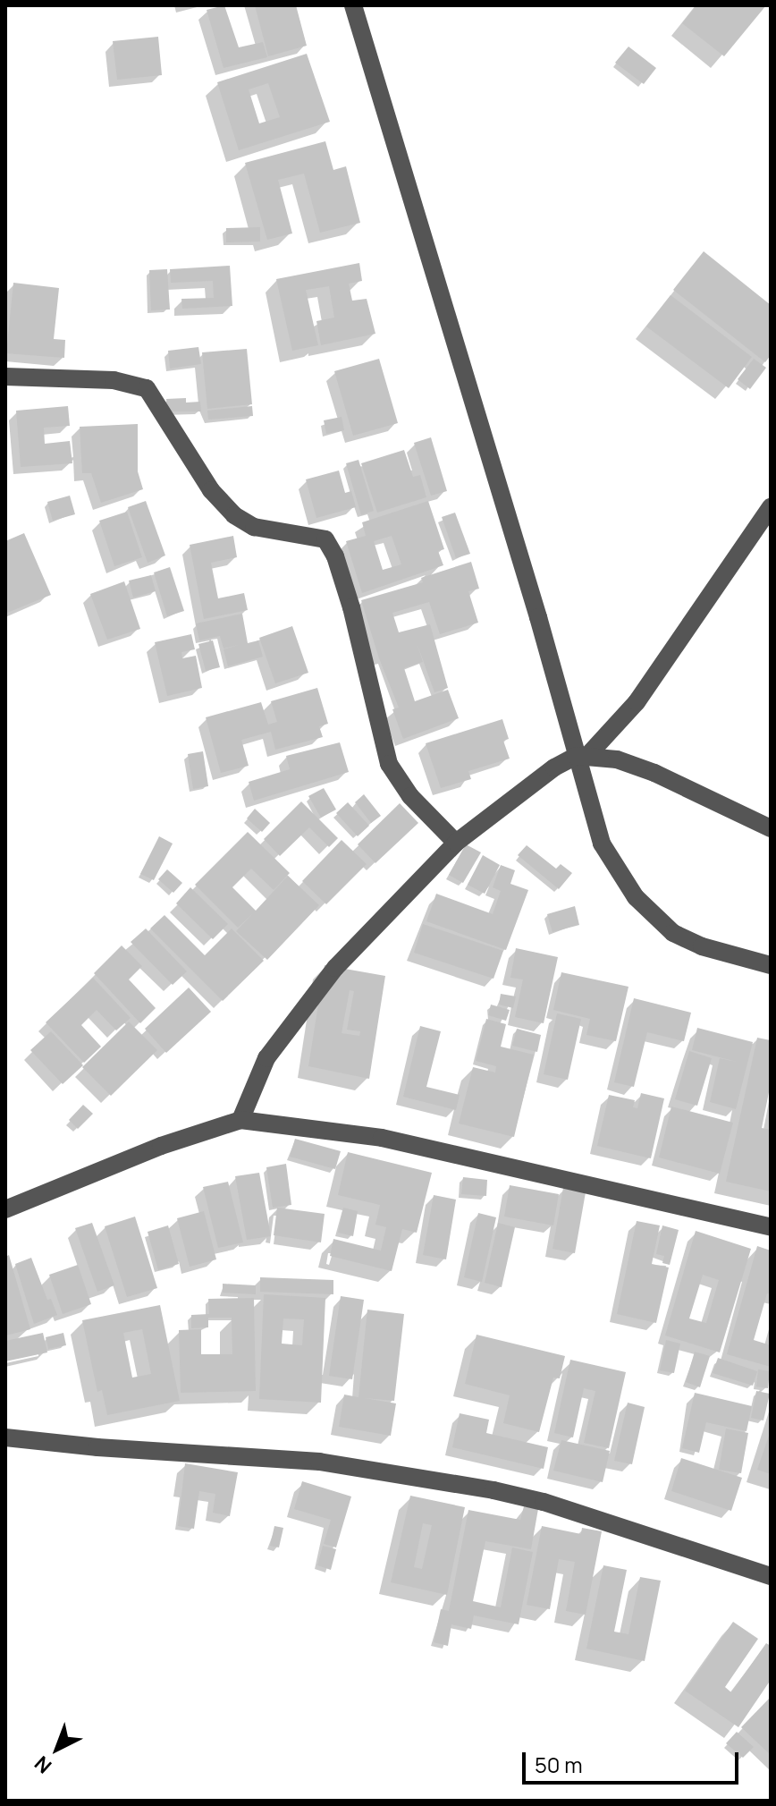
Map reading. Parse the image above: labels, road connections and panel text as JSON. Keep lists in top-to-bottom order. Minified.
{"scale_bar":"50 m","north":"bottom left"}
